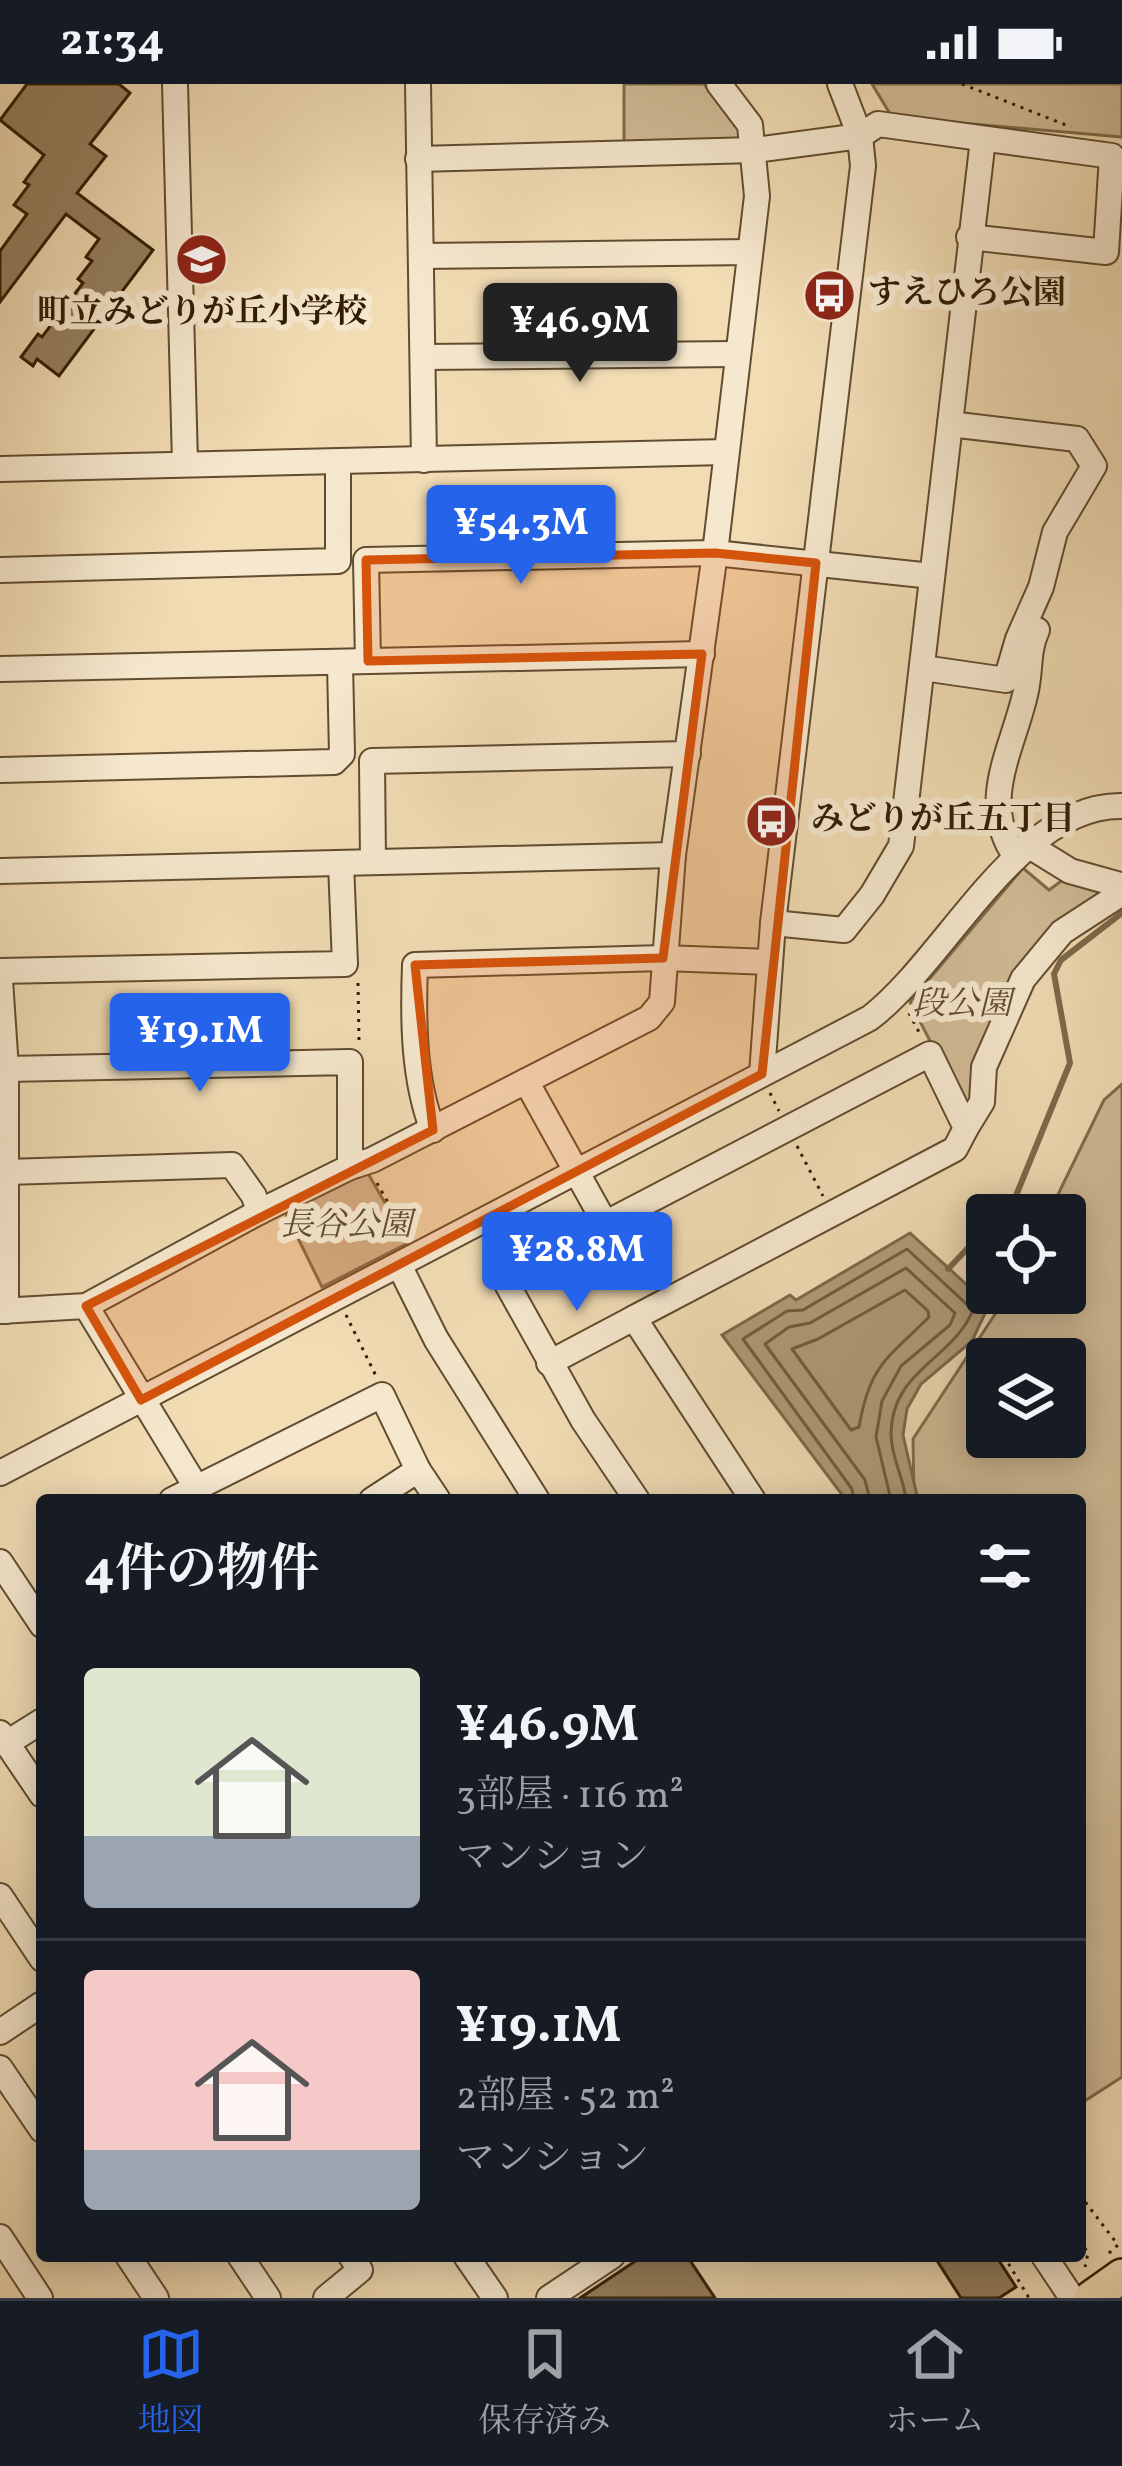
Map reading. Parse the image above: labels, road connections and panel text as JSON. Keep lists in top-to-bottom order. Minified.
{"parks":["段公園","長谷公園"],"places":{"school or university":["町立みどりが丘小学校"],"bus stop":["すえひろ公園","みどりが丘五丁目"]},"page":{"status":"21:34","price":["¥46.9M","¥54.3M","¥19.1M","¥28.8M"],"heading":"4件の物件","list":[{"name":"¥46.9M","note":"3部屋 · 116 m² · マンション"},{"name":"¥19.1M","note":"2部屋 · 52 m² · マンション"}],"tabs":["地図","保存済み","ホーム"]}}
